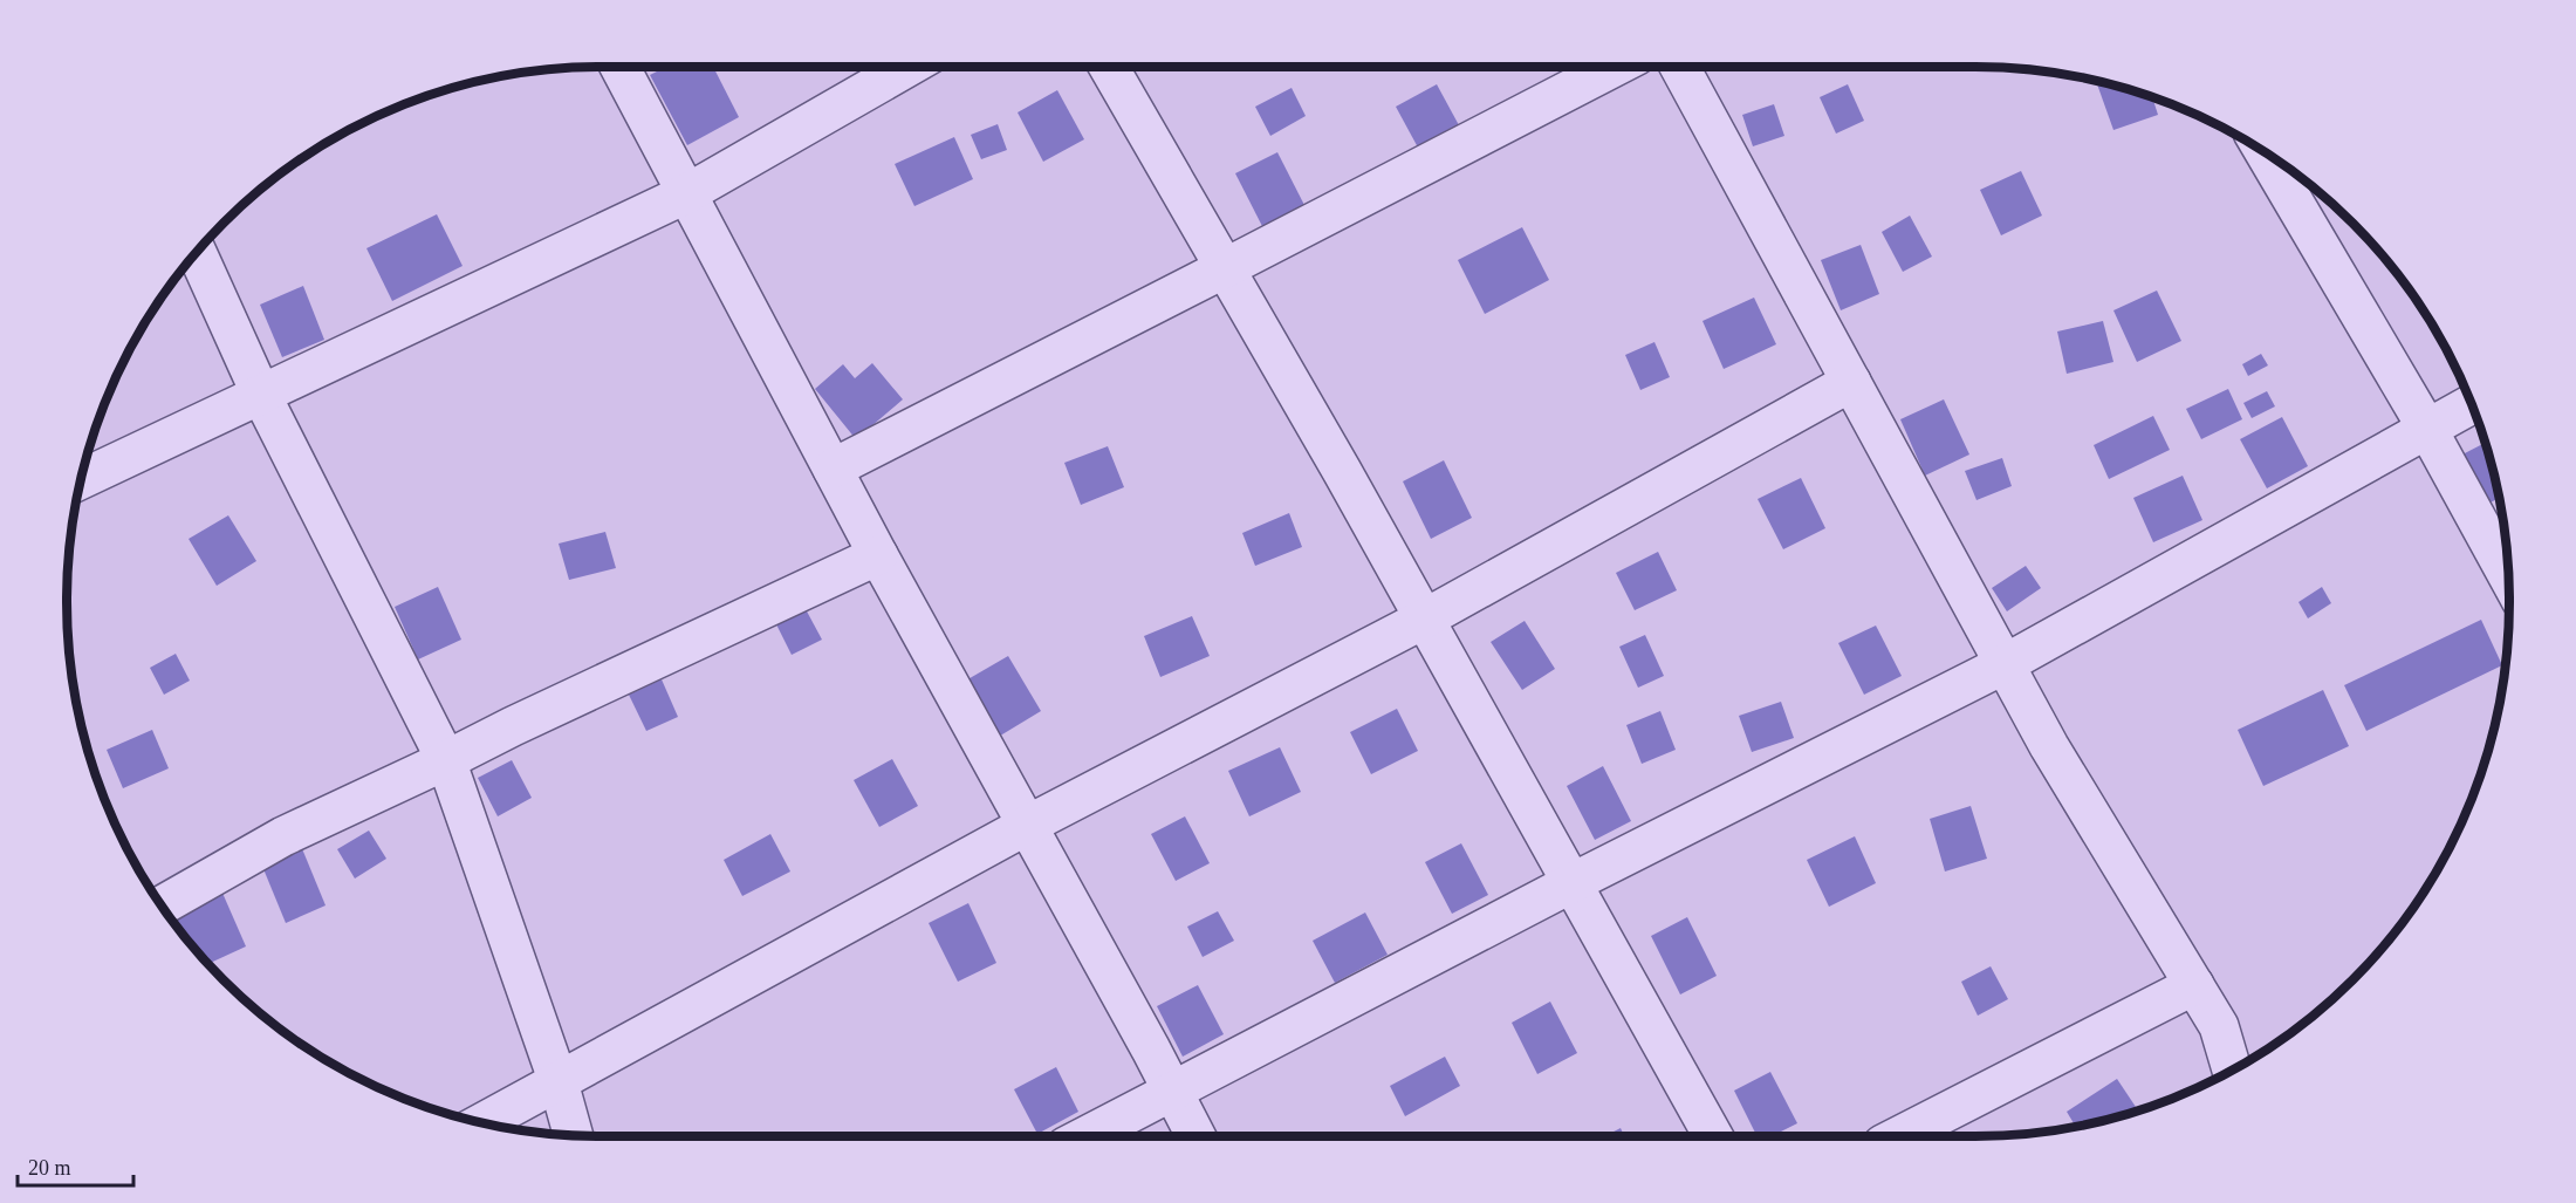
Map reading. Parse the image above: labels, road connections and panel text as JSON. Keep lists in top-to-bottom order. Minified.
{"scale_bar":"20 m"}
